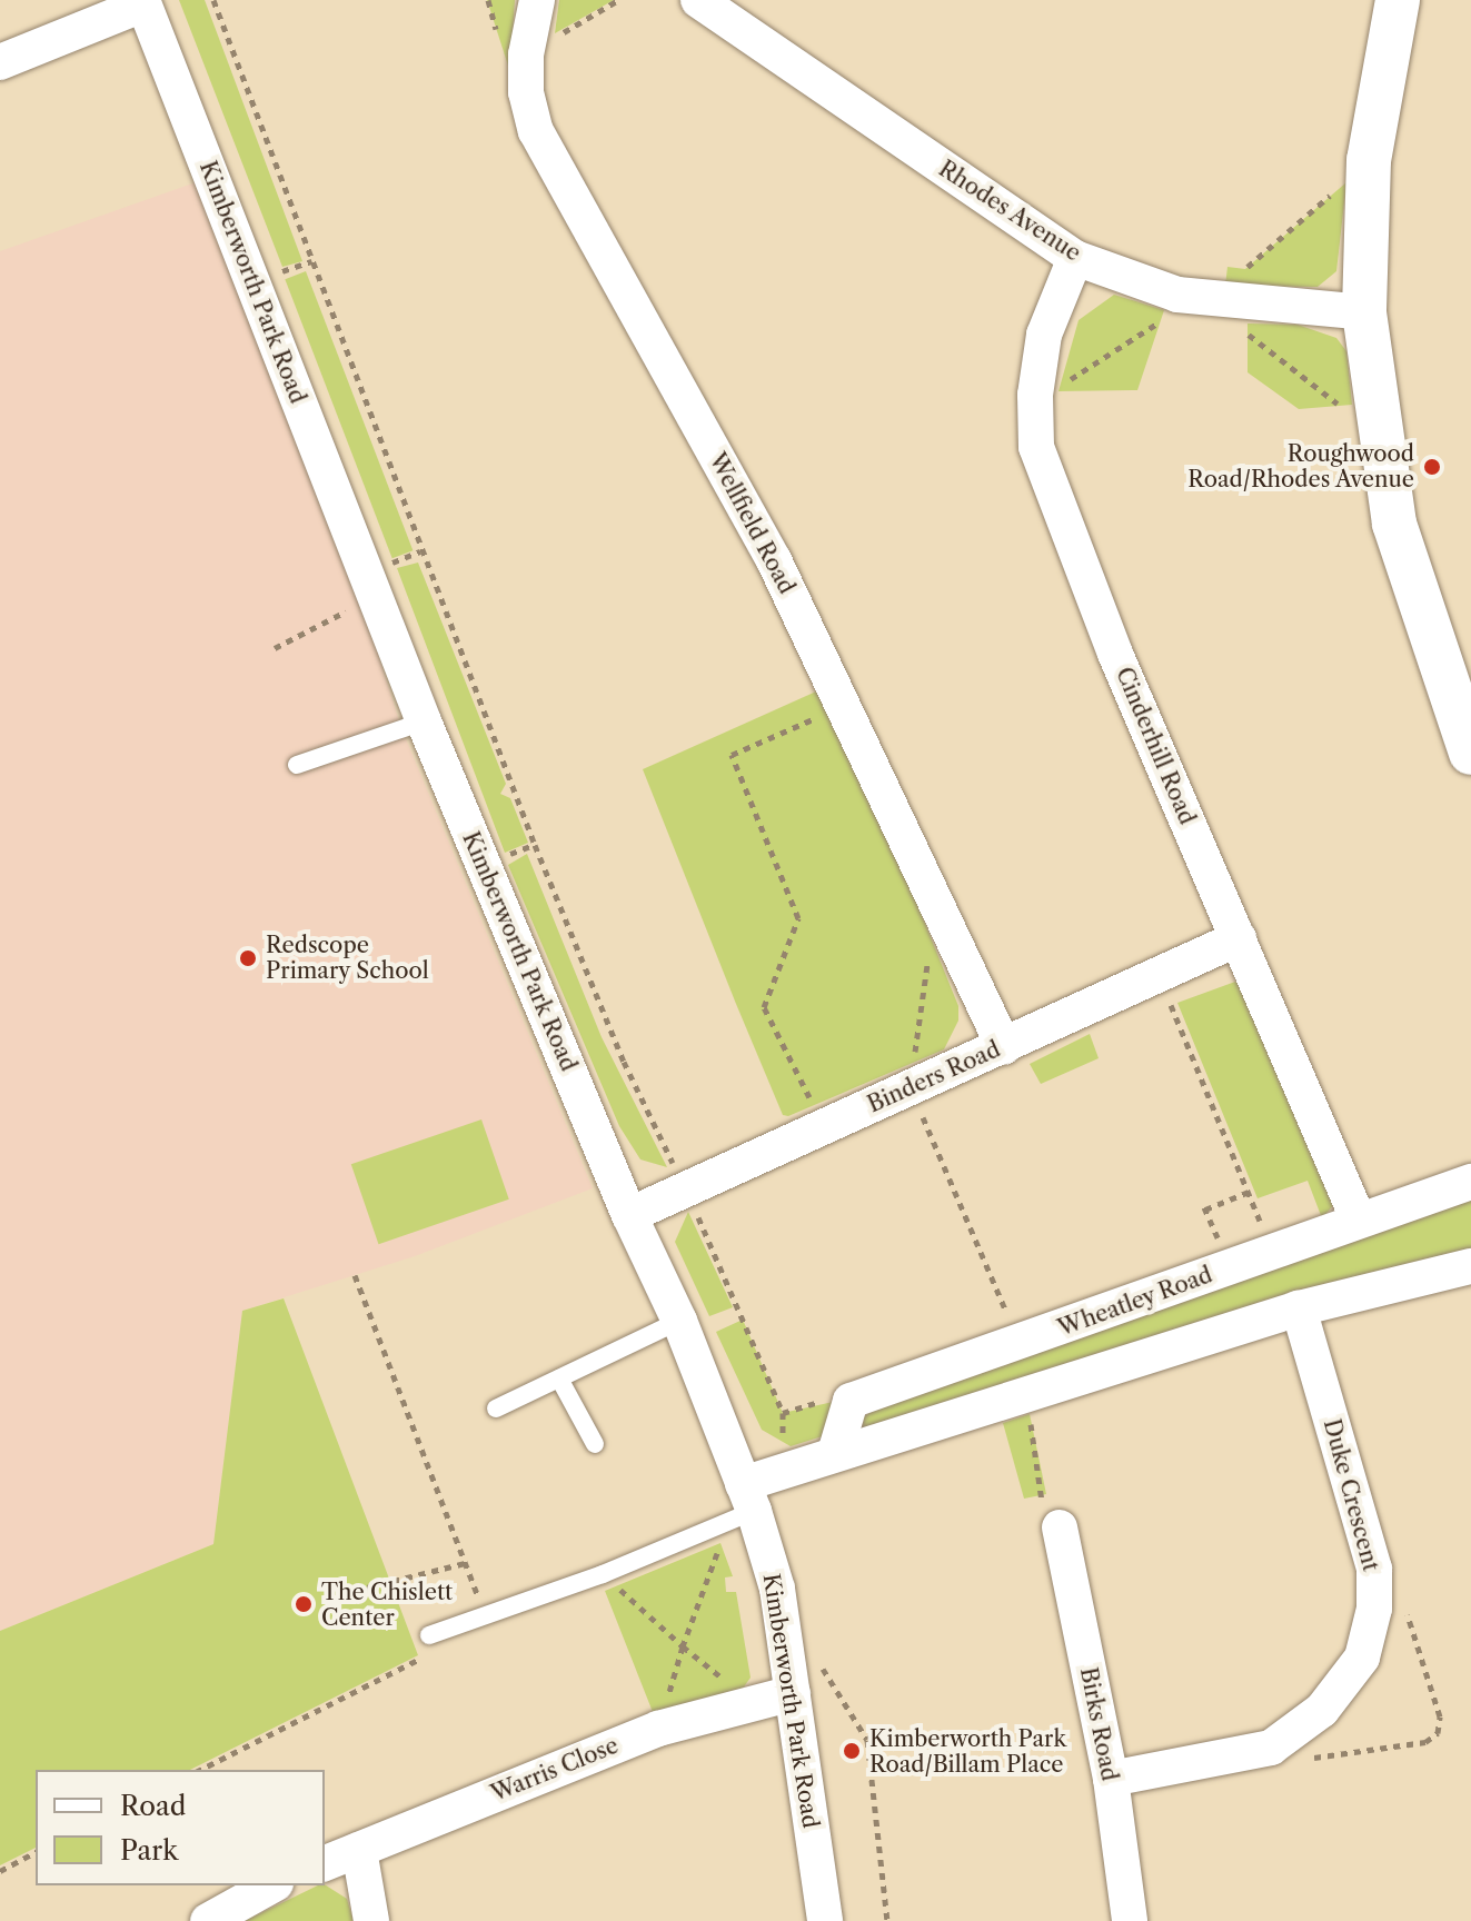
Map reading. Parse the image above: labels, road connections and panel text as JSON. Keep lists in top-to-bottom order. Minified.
{"streets":{"street":["Rhodes Avenue","Kimberworth Park Road","Wellfield Road","Cinderhill Road","Binders Road","Wheatley Road","Duke Crescent","Birks Road","Warris Close"]},"crossings":[["Rhodes Avenue","Cinderhill Road"],["Kimberworth Park Road","Binders Road"],["Kimberworth Park Road","Warris Close"],["Wellfield Road","Binders Road"],["Cinderhill Road","Binders Road"],["Cinderhill Road","Wheatley Road"],["Duke Crescent","Birks Road"]],"places":["Roughwood Road/Rhodes Avenue","Redscope Primary School","The Chislett Center","Kimberworth Park Road/Billam Place"],"legend":["Road","Park"]}
